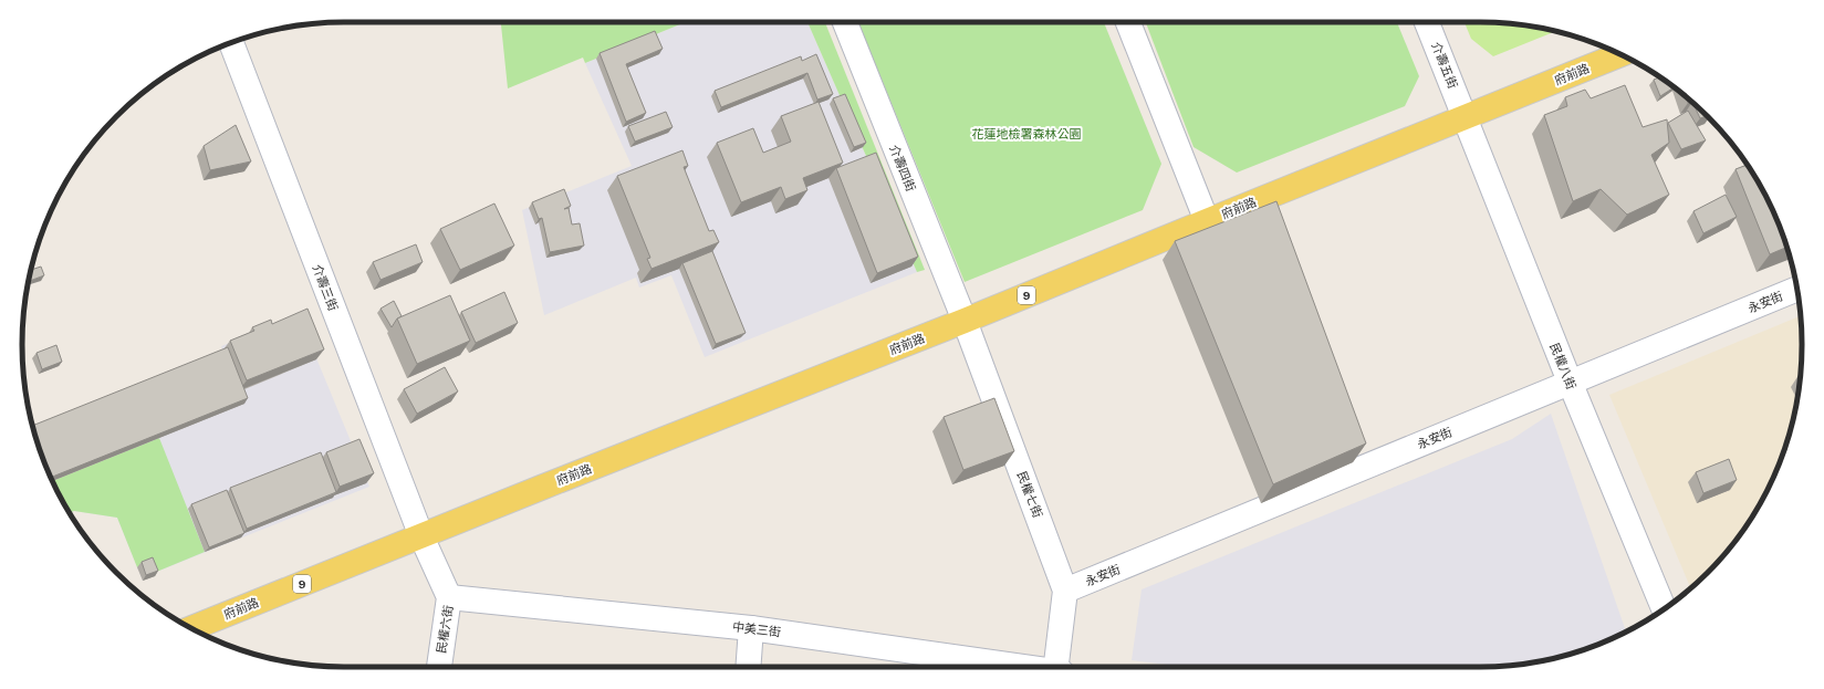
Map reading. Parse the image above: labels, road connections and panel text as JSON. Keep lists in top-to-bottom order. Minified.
{"streets":{"main road":["府前路","9"],"street":["介壽五街","介壽四街","介壽三街","永安街","民權八街","民權七街","民權六街","中美三街"]},"crossings":[["介壽五街","府前路"],["介壽五街","民權八街"],["府前路","介壽四街"],["府前路","介壽三街"],["府前路","民權八街"],["府前路","民權七街"],["府前路","民權六街"],["介壽四街","民權七街"],["介壽三街","民權六街"],["永安街","民權八街"],["永安街","民權七街"],["民權六街","中美三街"]],"parks":["花蓮地檢署森林公園"]}
